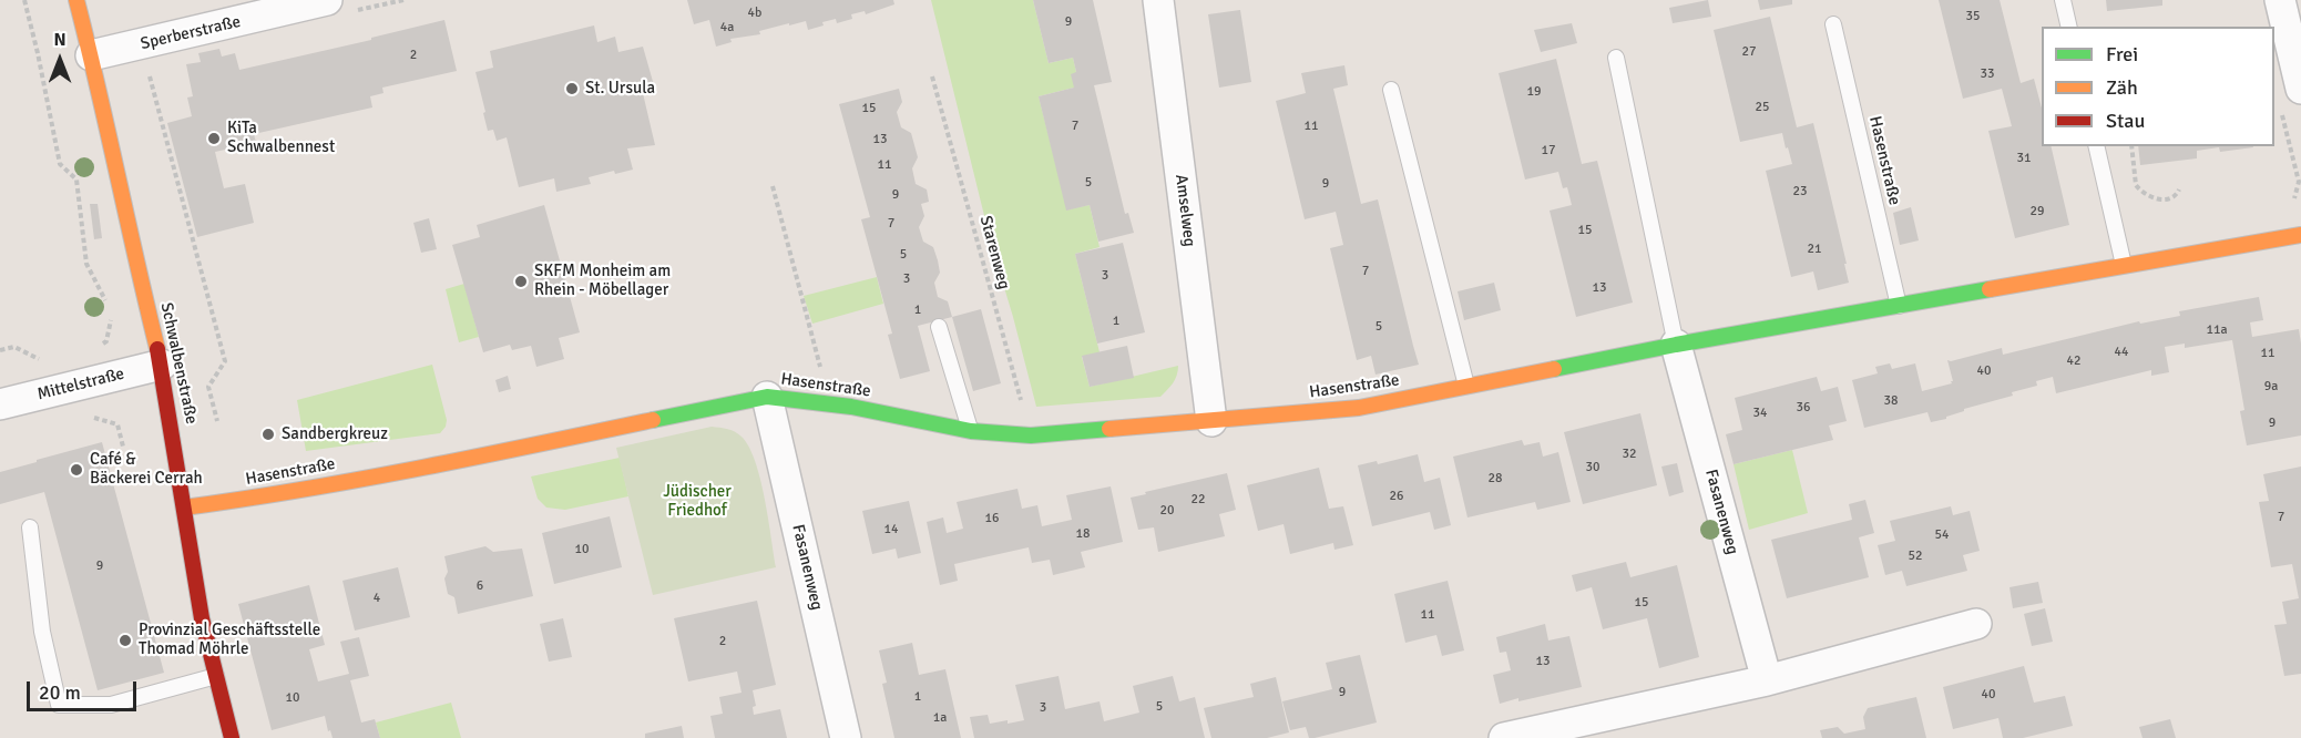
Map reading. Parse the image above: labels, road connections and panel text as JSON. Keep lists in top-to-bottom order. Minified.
{"streets":{"street":["Sperberstraße","Hasenstraße","Amselweg","Schwalbenstraße","Mittelstraße","Fasanenweg"],"path":["Starenweg"]},"crossings":[["Sperberstraße","Schwalbenstraße"],["Hasenstraße","Amselweg"],["Hasenstraße","Starenweg"],["Hasenstraße","Schwalbenstraße"],["Hasenstraße","Fasanenweg"],["Schwalbenstraße","Mittelstraße"]],"parks":["Jüdischer Friedhof"],"places":["St. Ursula","KiTa Schwalbennest","SKFM Monheim am Rhein - Möbellager","Sandbergkreuz","Café & Bäckerei Cerrah","Provinzial Geschäftsstelle Thomad Möhrle"],"house_numbers":["4b","35","9","4a","27","2","33","19","25","15","7","11","13","17","31","11","5","9","23","9","29","7","15","21","5","7","3","3","13","1","1","5","11a","44","11","42","40","9a","38","36","34","9","32","30","28","26","22","20","7","16","14","18","54","10","52","9","6","4","15","11","2","13","9","40","1","10","5","3","1a"],"legend":["Frei","Zäh","Stau"],"scale_bar":"20 m","north":"top"}
